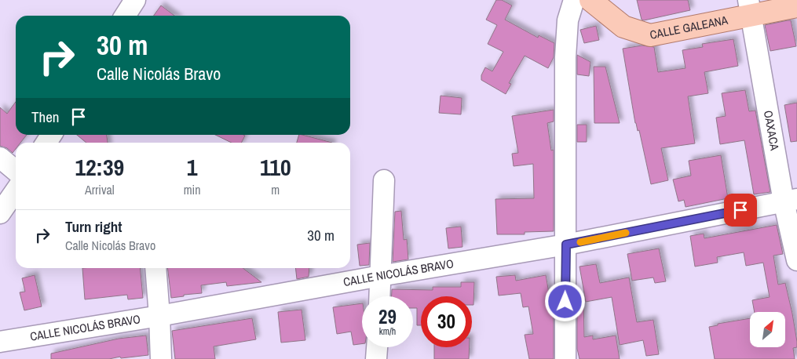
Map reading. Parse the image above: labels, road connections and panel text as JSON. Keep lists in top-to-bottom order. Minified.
{"streets":{"main road":["CALLE GALEANA"],"street":["OAXACA","CALLE NICOLÁS BRAVO"]},"crossings":[["CALLE GALEANA","OAXACA"],["OAXACA","CALLE NICOLÁS BRAVO"]],"north":"top right","page":{"turn":["30 m","Calle Nicolás Bravo"],"then":"Then","eta":["12:39","Arrival","1","min","110","m"],"list":[{"name":"Turn right","note":"Calle Nicolás Bravo","value":"30 m"}],"speed":"29 km/h","limit":"30"}}
